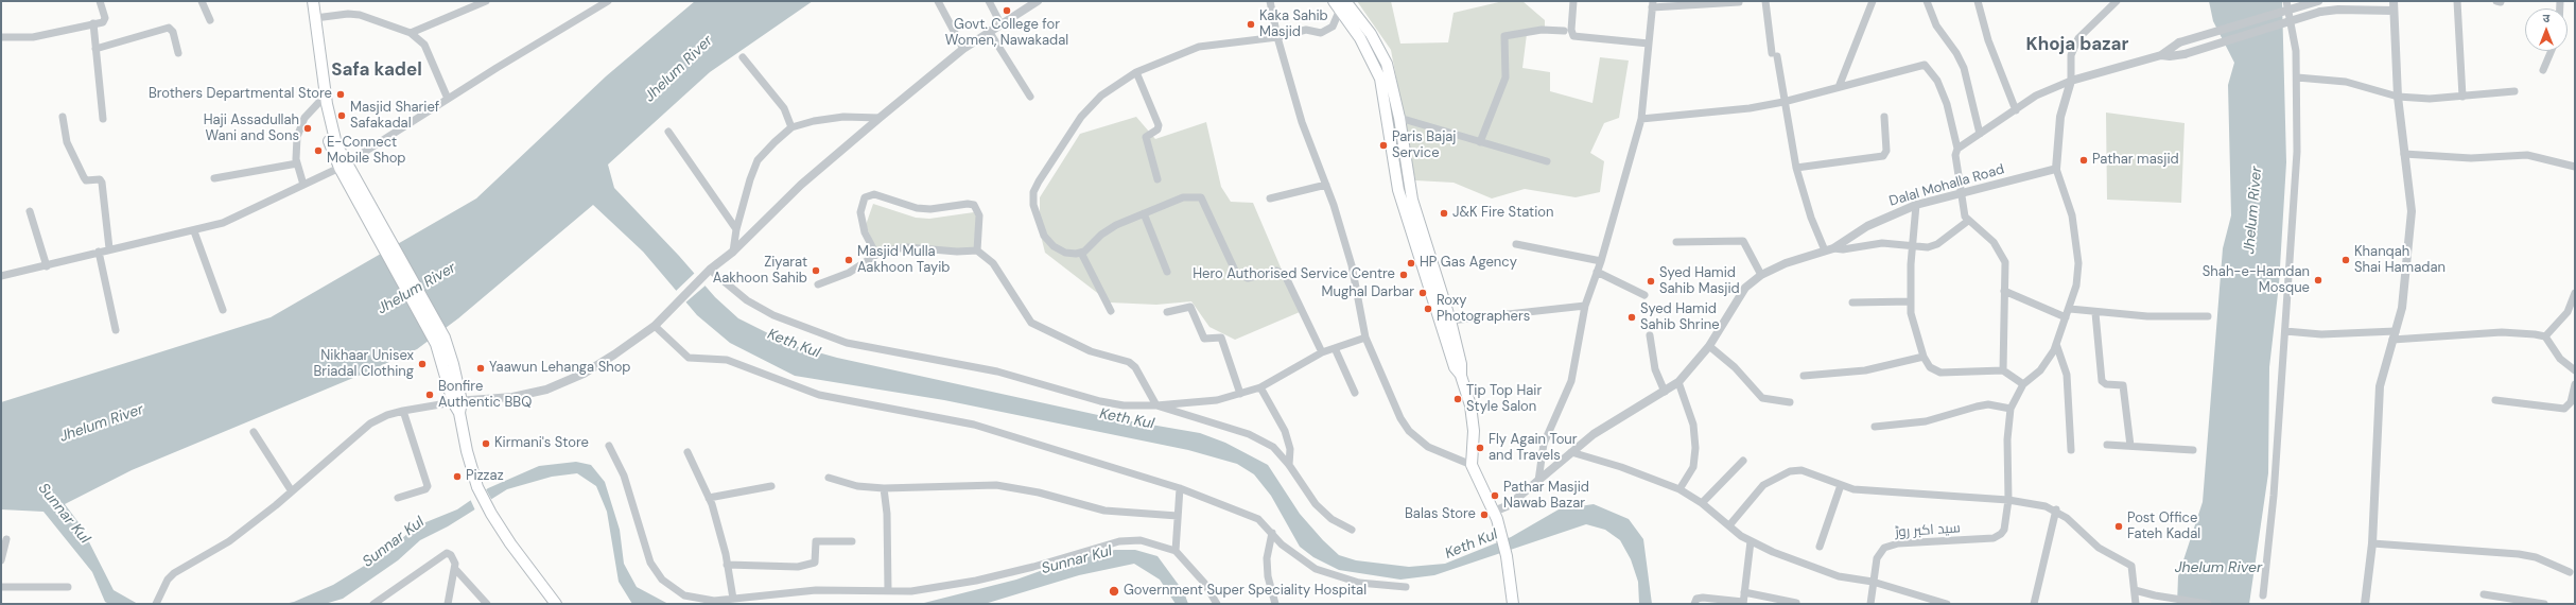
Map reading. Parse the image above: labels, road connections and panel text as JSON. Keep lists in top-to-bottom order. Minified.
{"streets":{"street":["Dalal Mohalla Road","سید اکبر روڑ"]},"districts":["Khoja bazar","Safa kadel"],"water":["Jhelum River","Keth Kul","Sunnar Kul"],"places":["Govt. College for Women, Nawakadal","Kaka Sahib Masjid","Brothers Departmental Store","Masjid Sharief Safakadal","Haji Assadullah Wani and Sons","Paris Bajaj Service","E-Connect Mobile Shop","Pathar masjid","J&K Fire Station","Masjid Mulla Aakhoon Tayib","Khanqah Shai Hamadan","HP Gas Agency","Ziyarat Aakhoon Sahib","Hero Authorised Service Centre","Shah-e-Hamdan Mosque","Syed Hamid Sahib Masjid","Mughal Darbar","Roxy Photographers","Syed Hamid Sahib Shrine","Nikhaar Unisex Briadal Clothing","Yaawun Lehanga Shop","Bonfire Authentic BBQ","Tip Top Hair Style Salon","Kirmani's Store","Fly Again Tour and Travels","Pizzaz","Pathar Masjid Nawab Bazar","Balas Store","Post Office Fateh Kadal","Government Super Speciality Hospital"],"north":"top"}
